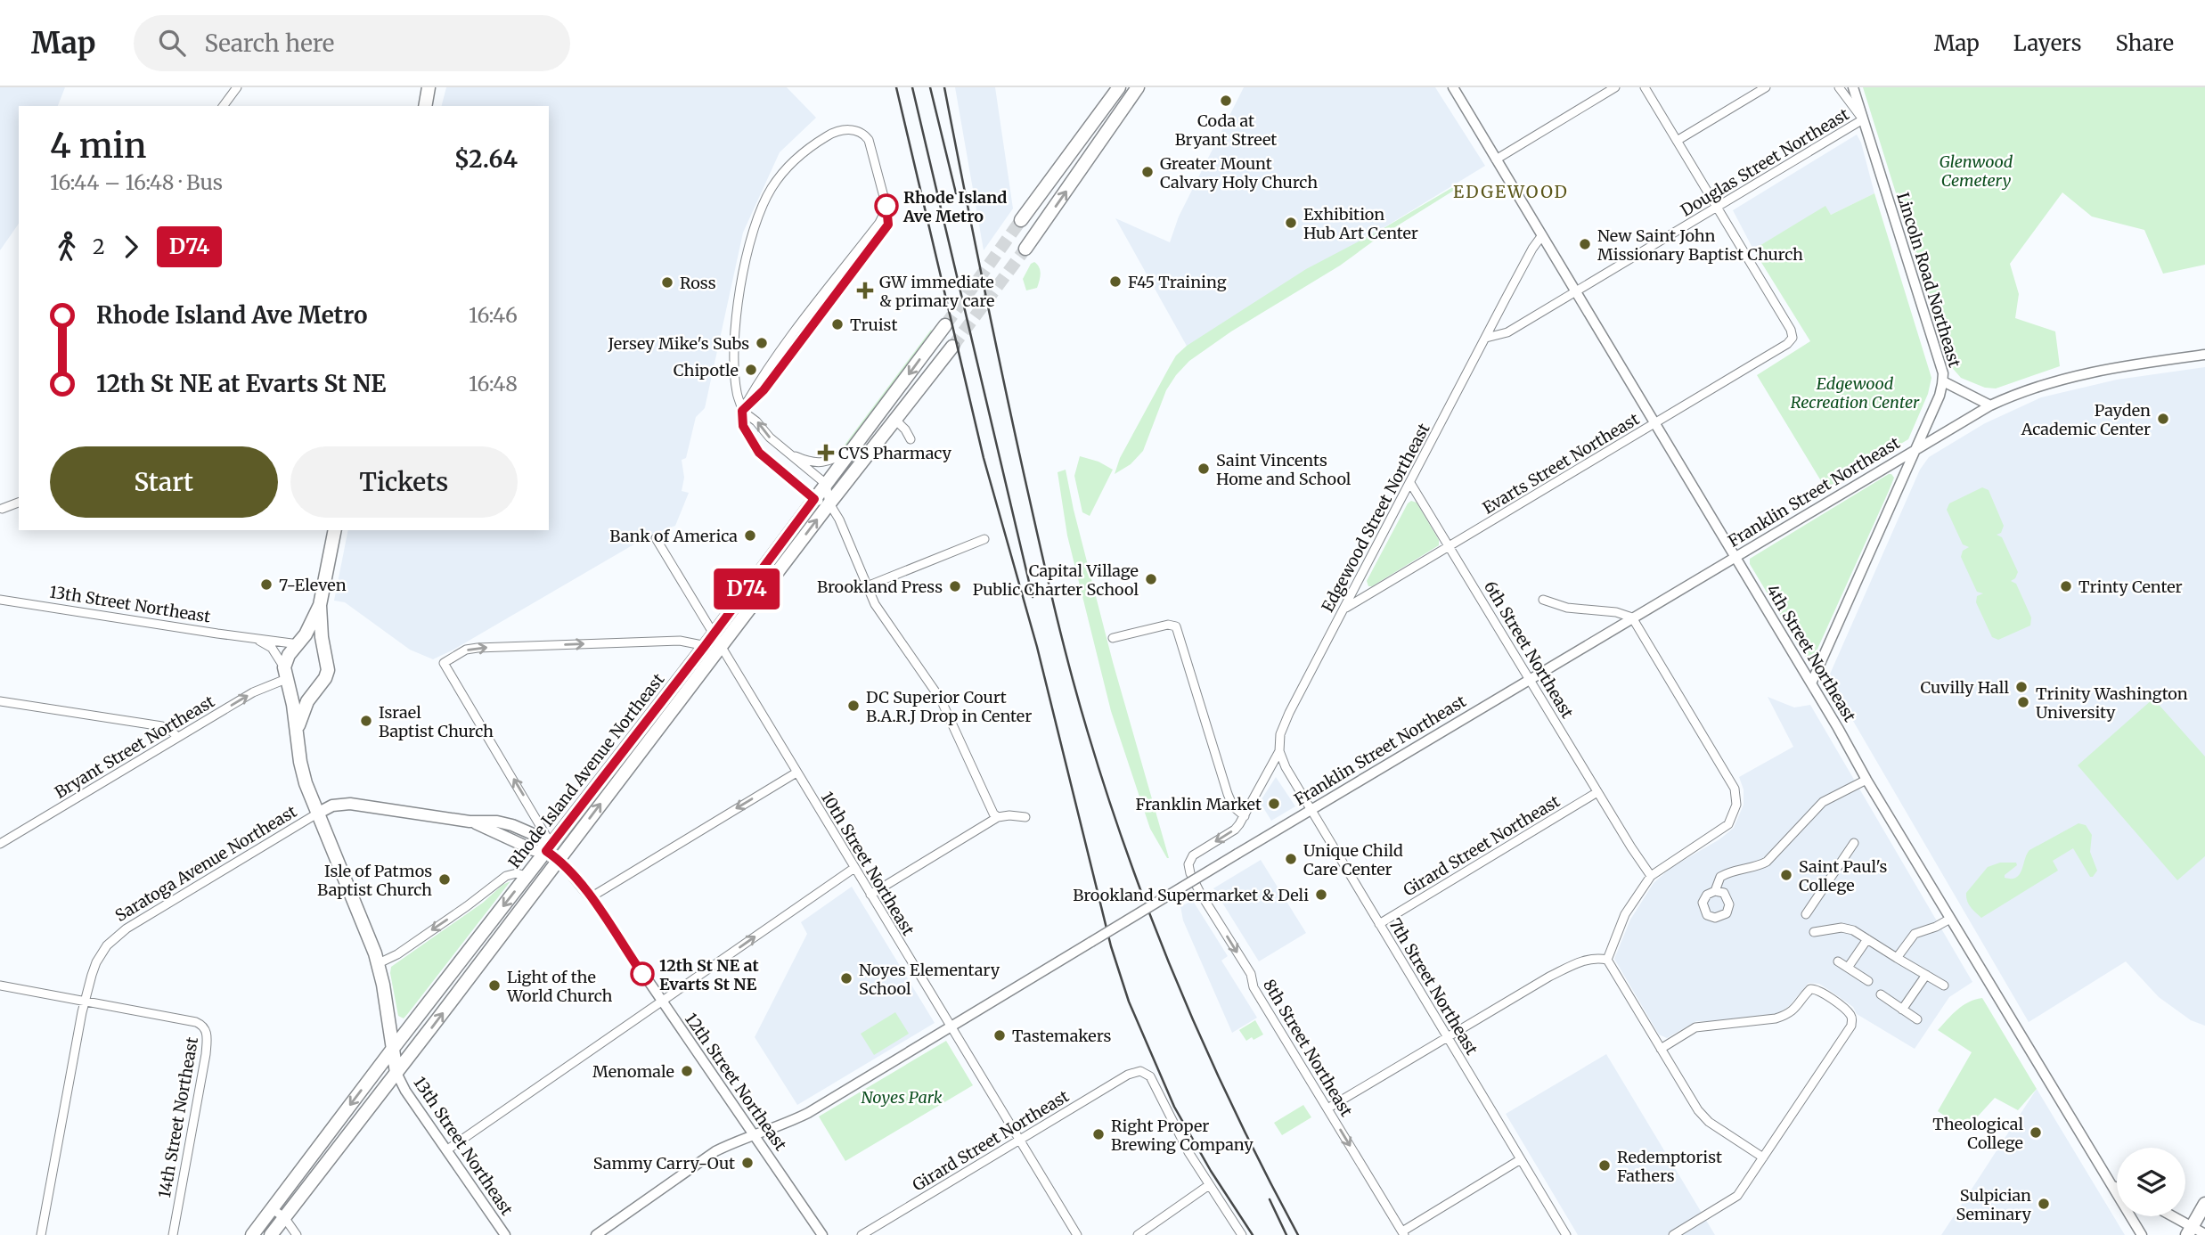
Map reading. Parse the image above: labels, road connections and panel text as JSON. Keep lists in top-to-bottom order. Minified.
{"streets":{"main road":["Rhode Island Avenue Northeast","Saratoga Avenue Northeast"],"street":["Douglas Street Northeast","Lincoln Road Northeast","Evarts Street Northeast","Franklin Street Northeast","Edgewood Street Northeast","13th Street Northeast","6th Street Northeast","4th Street Northeast","Bryant Street Northeast","Girard Street Northeast","10th Street Northeast","7th Street Northeast","8th Street Northeast","12th Street Northeast","14th Street Northeast"]},"crossings":[["Douglas Street Northeast","Lincoln Road Northeast"],["Douglas Street Northeast","Evarts Street Northeast"],["Douglas Street Northeast","Edgewood Street Northeast"],["Douglas Street Northeast","4th Street Northeast"],["Lincoln Road Northeast","Franklin Street Northeast"],["Lincoln Road Northeast","4th Street Northeast"],["Evarts Street Northeast","Edgewood Street Northeast"],["Evarts Street Northeast","6th Street Northeast"],["Evarts Street Northeast","4th Street Northeast"],["Franklin Street Northeast","6th Street Northeast"],["Franklin Street Northeast","4th Street Northeast"],["Franklin Street Northeast","10th Street Northeast"],["Franklin Street Northeast","7th Street Northeast"],["Franklin Street Northeast","12th Street Northeast"],["Edgewood Street Northeast","6th Street Northeast"],["Edgewood Street Northeast","4th Street Northeast"],["Edgewood Street Northeast","7th Street Northeast"],["Edgewood Street Northeast","8th Street Northeast"],["13th Street Northeast","Bryant Street Northeast"],["13th Street Northeast","Rhode Island Avenue Northeast"],["6th Street Northeast","Girard Street Northeast"],["Rhode Island Avenue Northeast","Saratoga Avenue Northeast"],["Rhode Island Avenue Northeast","10th Street Northeast"],["Rhode Island Avenue Northeast","12th Street Northeast"],["Girard Street Northeast","10th Street Northeast"],["Girard Street Northeast","7th Street Northeast"],["Saratoga Avenue Northeast","12th Street Northeast"],["Saratoga Avenue Northeast","14th Street Northeast"]],"one_way":["Bryant Street Northeast","8th Street Northeast"],"districts":["EDGEWOOD"],"parks":["Glenwood Cemetery","Edgewood Recreation Center","Noyes Park"],"places":{"other":["Coda at Bryant Street","Greater Mount Calvary Holy Church","Rhode Island Ave Metro","Exhibition Hub Art Center","New Saint John Missionary Baptist Church","F45 Training","Ross","Truist","Jersey Mike's Subs","Chipotle","Payden Academic Center","Saint Vincents Home and School","Bank of America","Capital Village Public Charter School","7-Eleven","Brookland Press","Trinty Center","Cuvilly Hall","Trinity Washington University","DC Superior Court B.A.R.J Drop in Center","Israel Baptist Church","Franklin Market","Unique Child Care Center","Saint Paul's College","Isle of Patmos Baptist Church","Brookland Supermarket & Deli","12th St NE at Evarts St NE","Noyes Elementary School","Light of the World Church","Tastemakers","Menomale","Theological College","Right Proper Brewing Company","Sammy Carry-Out","Redemptorist Fathers","Sulpician Seminary"],"health":["GW immediate & primary care","CVS Pharmacy"]},"lines":["bus line D74"],"page":{"header":"Map","search":"Search here","nav":["Map","Layers","Share"],"on_map":"D74","heading":["4 min","16:44 – 16:48 · Bus","$2.64"],"legs":["2","D74"],"list":[{"name":"Rhode Island Ave Metro","value":"16:46"},{"name":"12th St NE at Evarts St NE","value":"16:48"}],"buttons":["Start","Tickets"]}}
